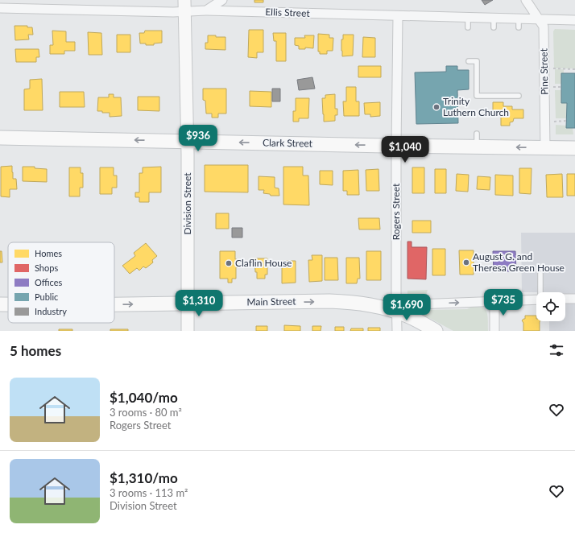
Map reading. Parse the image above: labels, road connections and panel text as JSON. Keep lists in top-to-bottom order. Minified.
{"streets":{"main road":["Clark Street","Division Street","Main Street"],"street":["Ellis Street","Pine Street","Rogers Street"]},"crossings":[["Ellis Street","Pine Street"],["Ellis Street","Division Street"],["Ellis Street","Rogers Street"],["Pine Street","Clark Street"],["Clark Street","Division Street"],["Clark Street","Rogers Street"],["Division Street","Main Street"],["Rogers Street","Main Street"]],"one_way":["Clark Street","Main Street"],"places":["Trinity Luthern Church","August G. and Theresa Green House","Claflin House"],"legend":["Homes","Shops","Offices","Public","Industry"],"page":{"price":["$936","$1,040","$735","$1,310","$1,690"],"heading":"5 homes","list":[{"name":"$1,040/mo","note":"3 rooms · 80 m² · Rogers Street"},{"name":"$1,310/mo","note":"3 rooms · 113 m² · Division Street"}]}}
